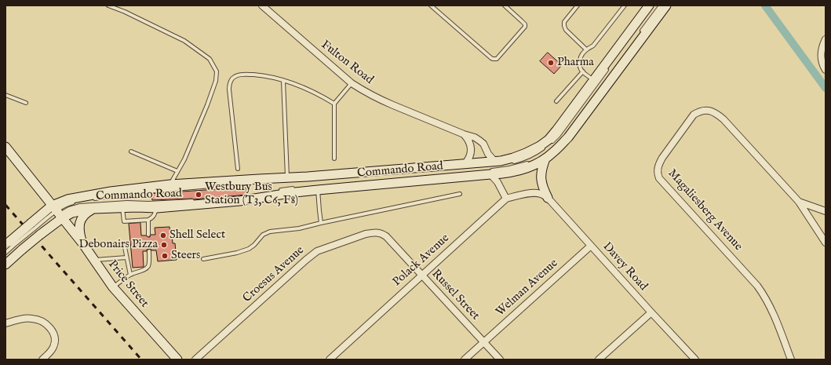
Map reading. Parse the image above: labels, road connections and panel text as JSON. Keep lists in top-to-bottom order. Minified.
{"streets":{"main road":["Commando Road","Price Street"],"street":["Fulton Road","Magaliesberg Avenue","Polack Avenue","Davey Road","Croesus Avenue","Welman Avenue","Russel Street"]},"crossings":[["Fulton Road","Commando Road"],["Commando Road","Price Street"],["Polack Avenue","Davey Road"],["Polack Avenue","Russel Street"],["Davey Road","Welman Avenue"],["Croesus Avenue","Russel Street"],["Welman Avenue","Russel Street"]],"places":["Pharma","Westbury Bus Station (T3, C6, F8)","Shell Select","Debonairs Pizza","Steers"]}
